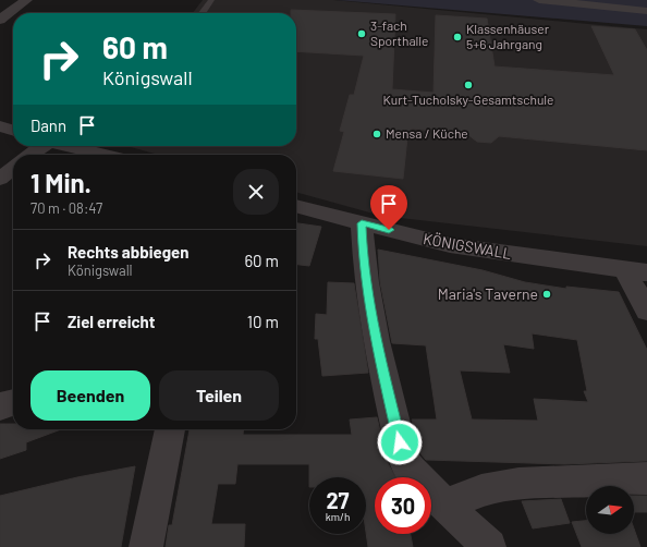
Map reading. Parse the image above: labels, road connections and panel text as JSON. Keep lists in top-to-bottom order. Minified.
{"streets":{"street":["KÖNIGSWALL"]},"places":["3-fach Sporthalle","Klassenhäuser 5+6 Jahrgang","Kurt-Tucholsky-Gesamtschule","Mensa / Küche","Maria's Taverne"],"north":"right","page":{"turn":["60 m","Königswall"],"then":"Dann","heading":["1 Min.","70 m · 08:47"],"list":[{"name":"Rechts abbiegen","note":"Königswall","value":"60 m"},{"name":"Ziel erreicht","value":"10 m"}],"buttons":["Beenden","Teilen"],"speed":"27 km/h","limit":"30"}}
